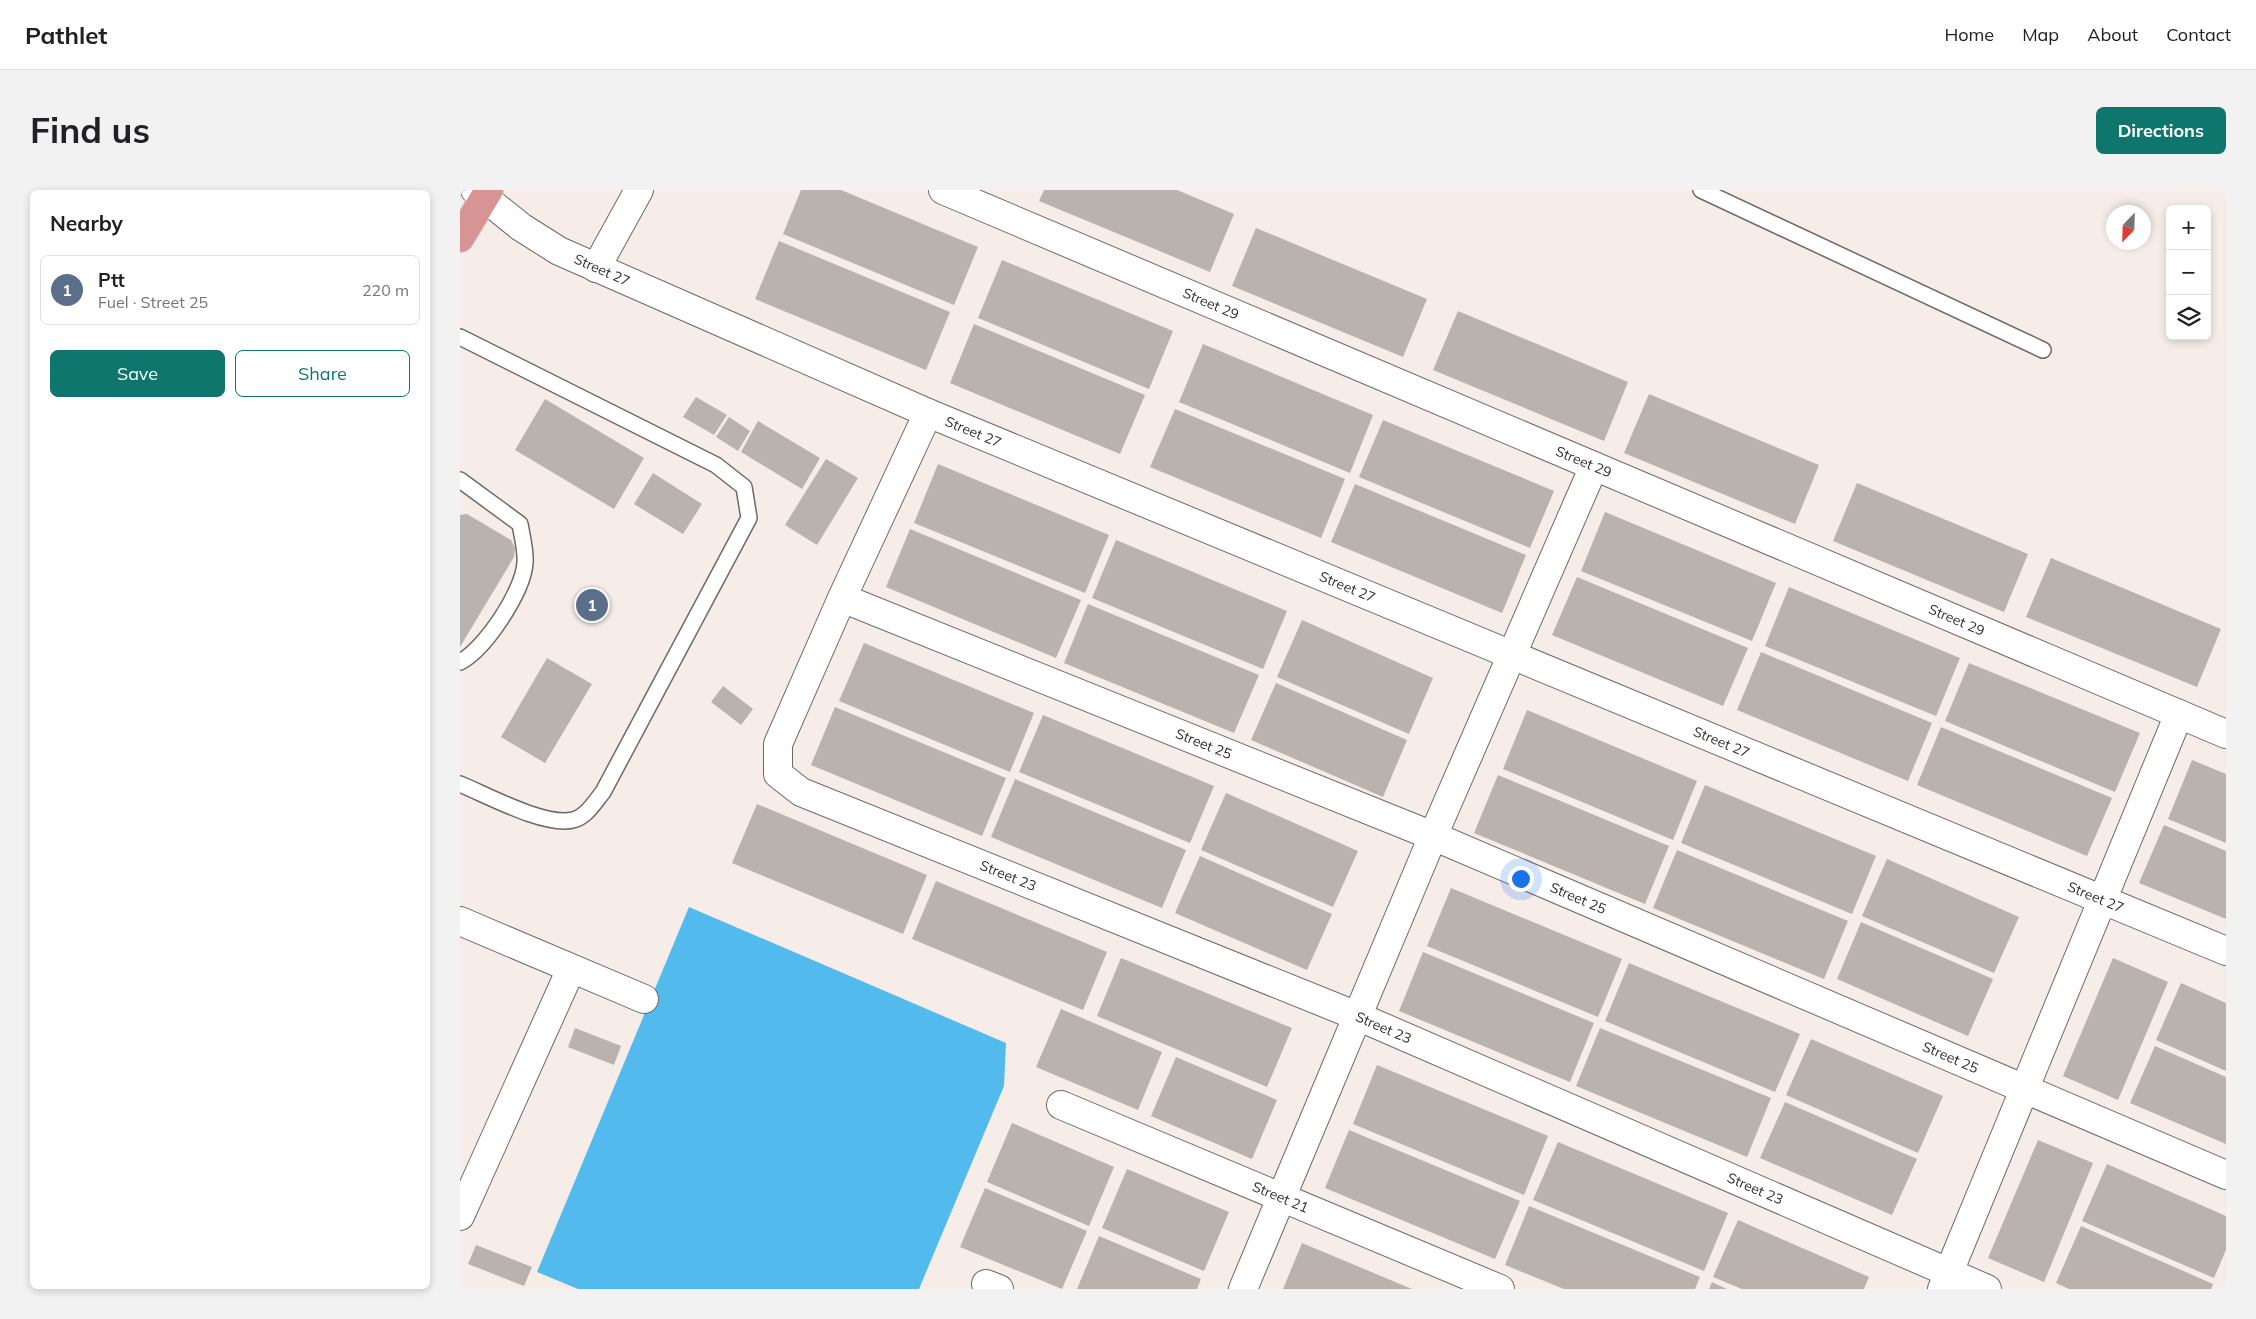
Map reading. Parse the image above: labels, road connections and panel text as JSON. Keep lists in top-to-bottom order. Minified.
{"streets":{"street":["Street 27","Street 29","Street 25","Street 23","Street 21"]},"crossings":[["Street 25","Street 23"]],"north":"bottom left","page":{"header":"Pathlet","nav":["Home","Map","About","Contact"],"buttons":["Directions",["Save","Share"]],"title":"Find us","heading":"Nearby","map_buttons":["+","−"],"list":[{"mark":"1","name":"Ptt","note":"Fuel · Street 25","value":"220 m"}],"pins":"1"}}
